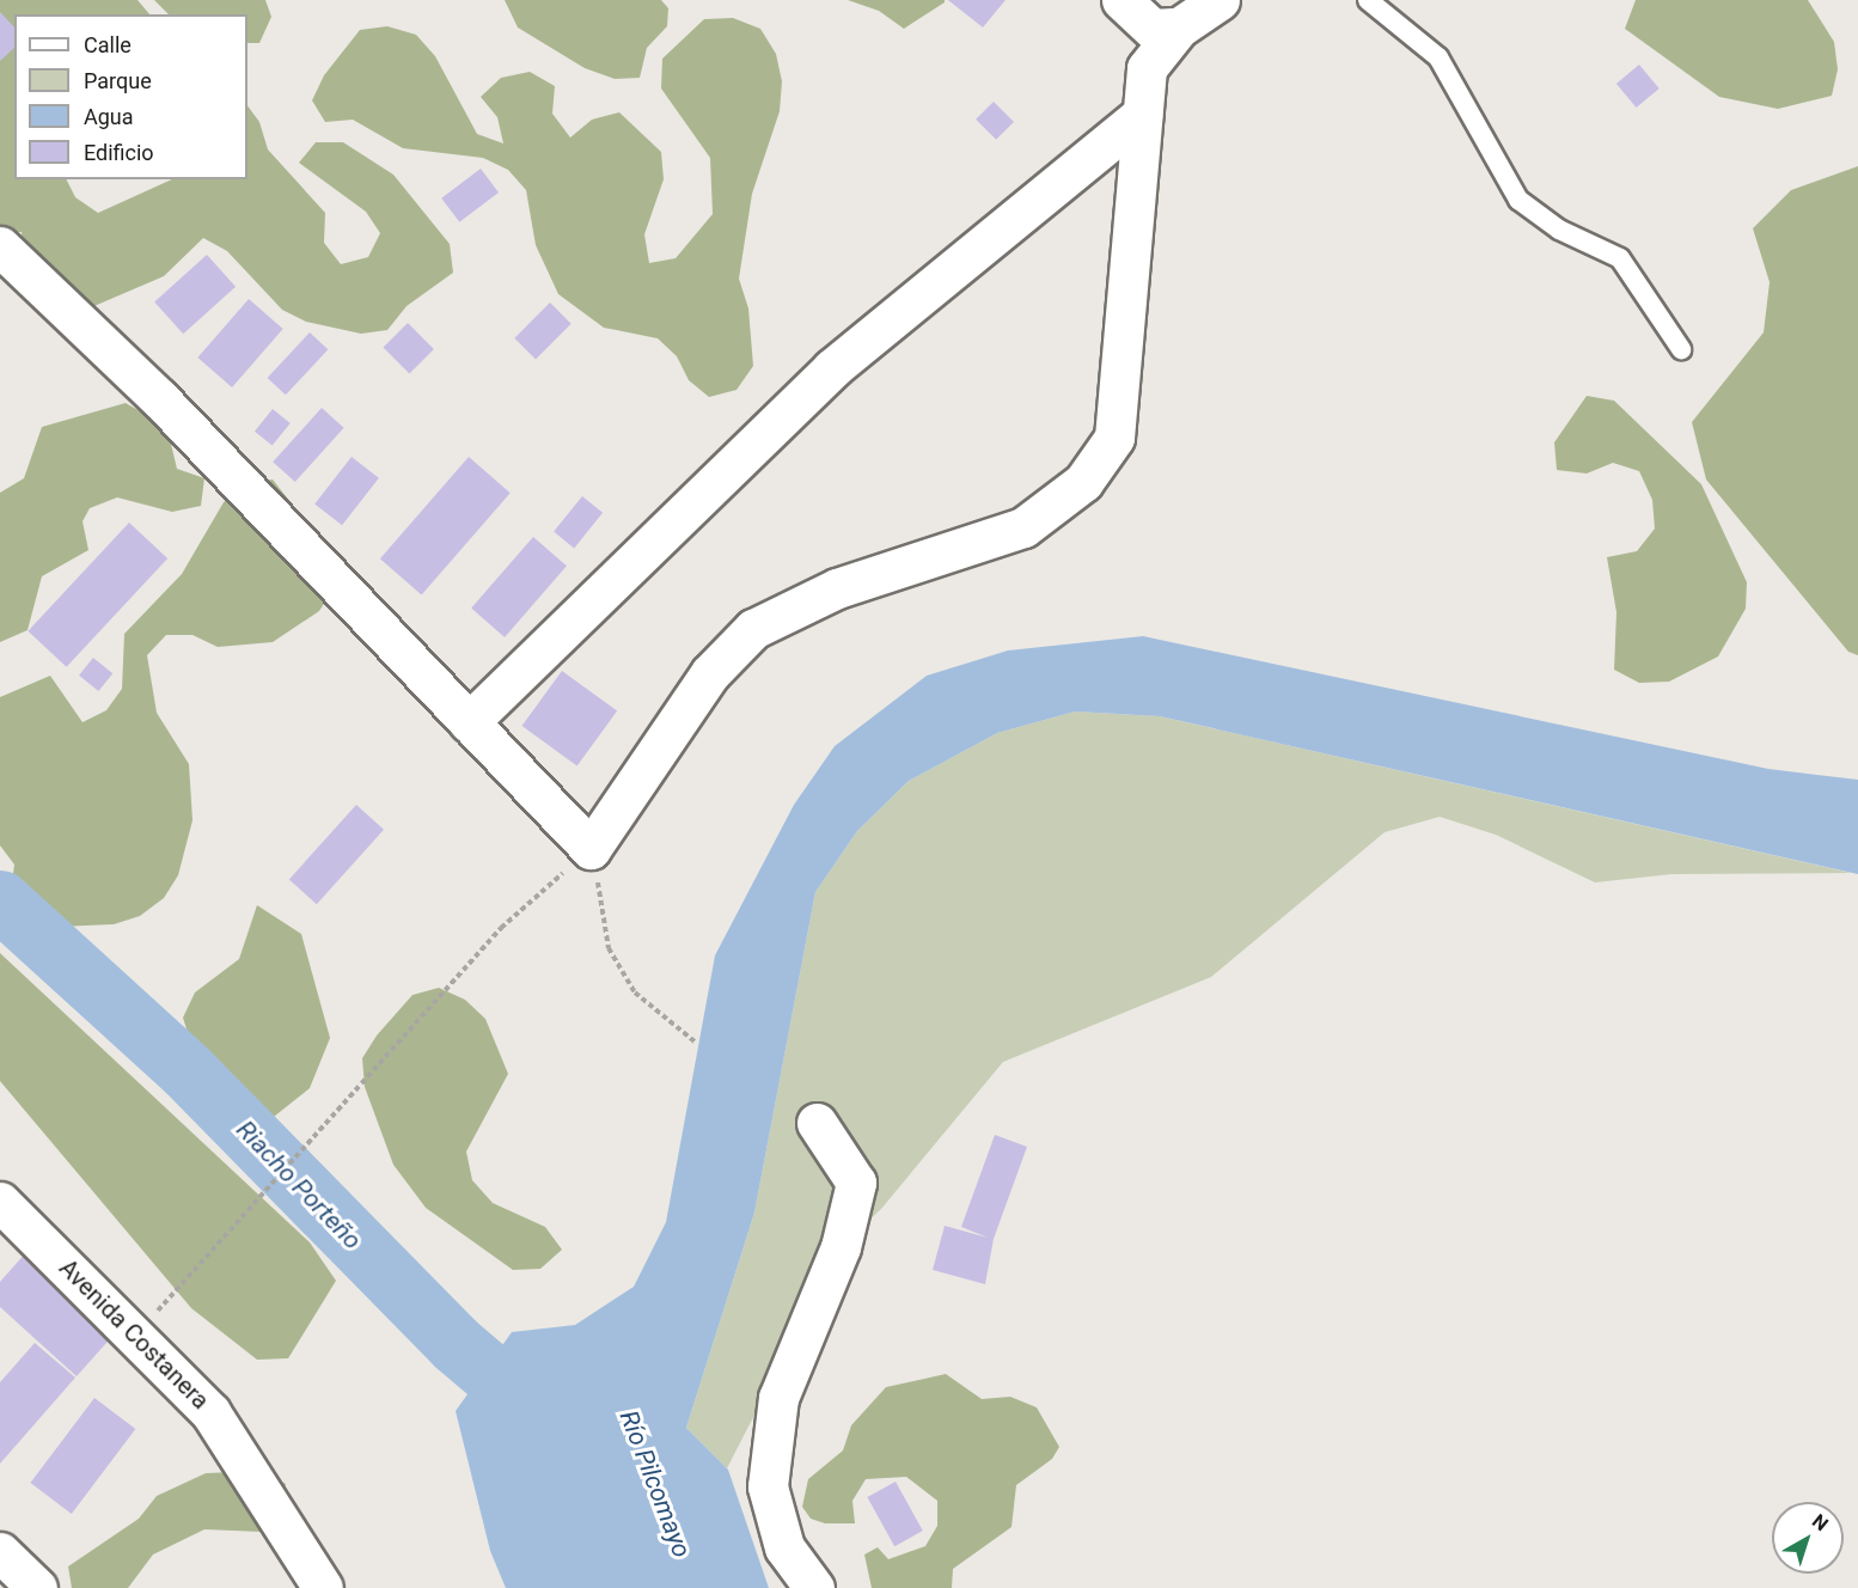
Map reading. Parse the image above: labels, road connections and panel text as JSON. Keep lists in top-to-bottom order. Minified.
{"streets":{"street":["Avenida Costanera"]},"water":["Riacho Porteño","Río Pilcomayo"],"legend":["Calle","Parque","Agua","Edificio"],"north":"top right"}
